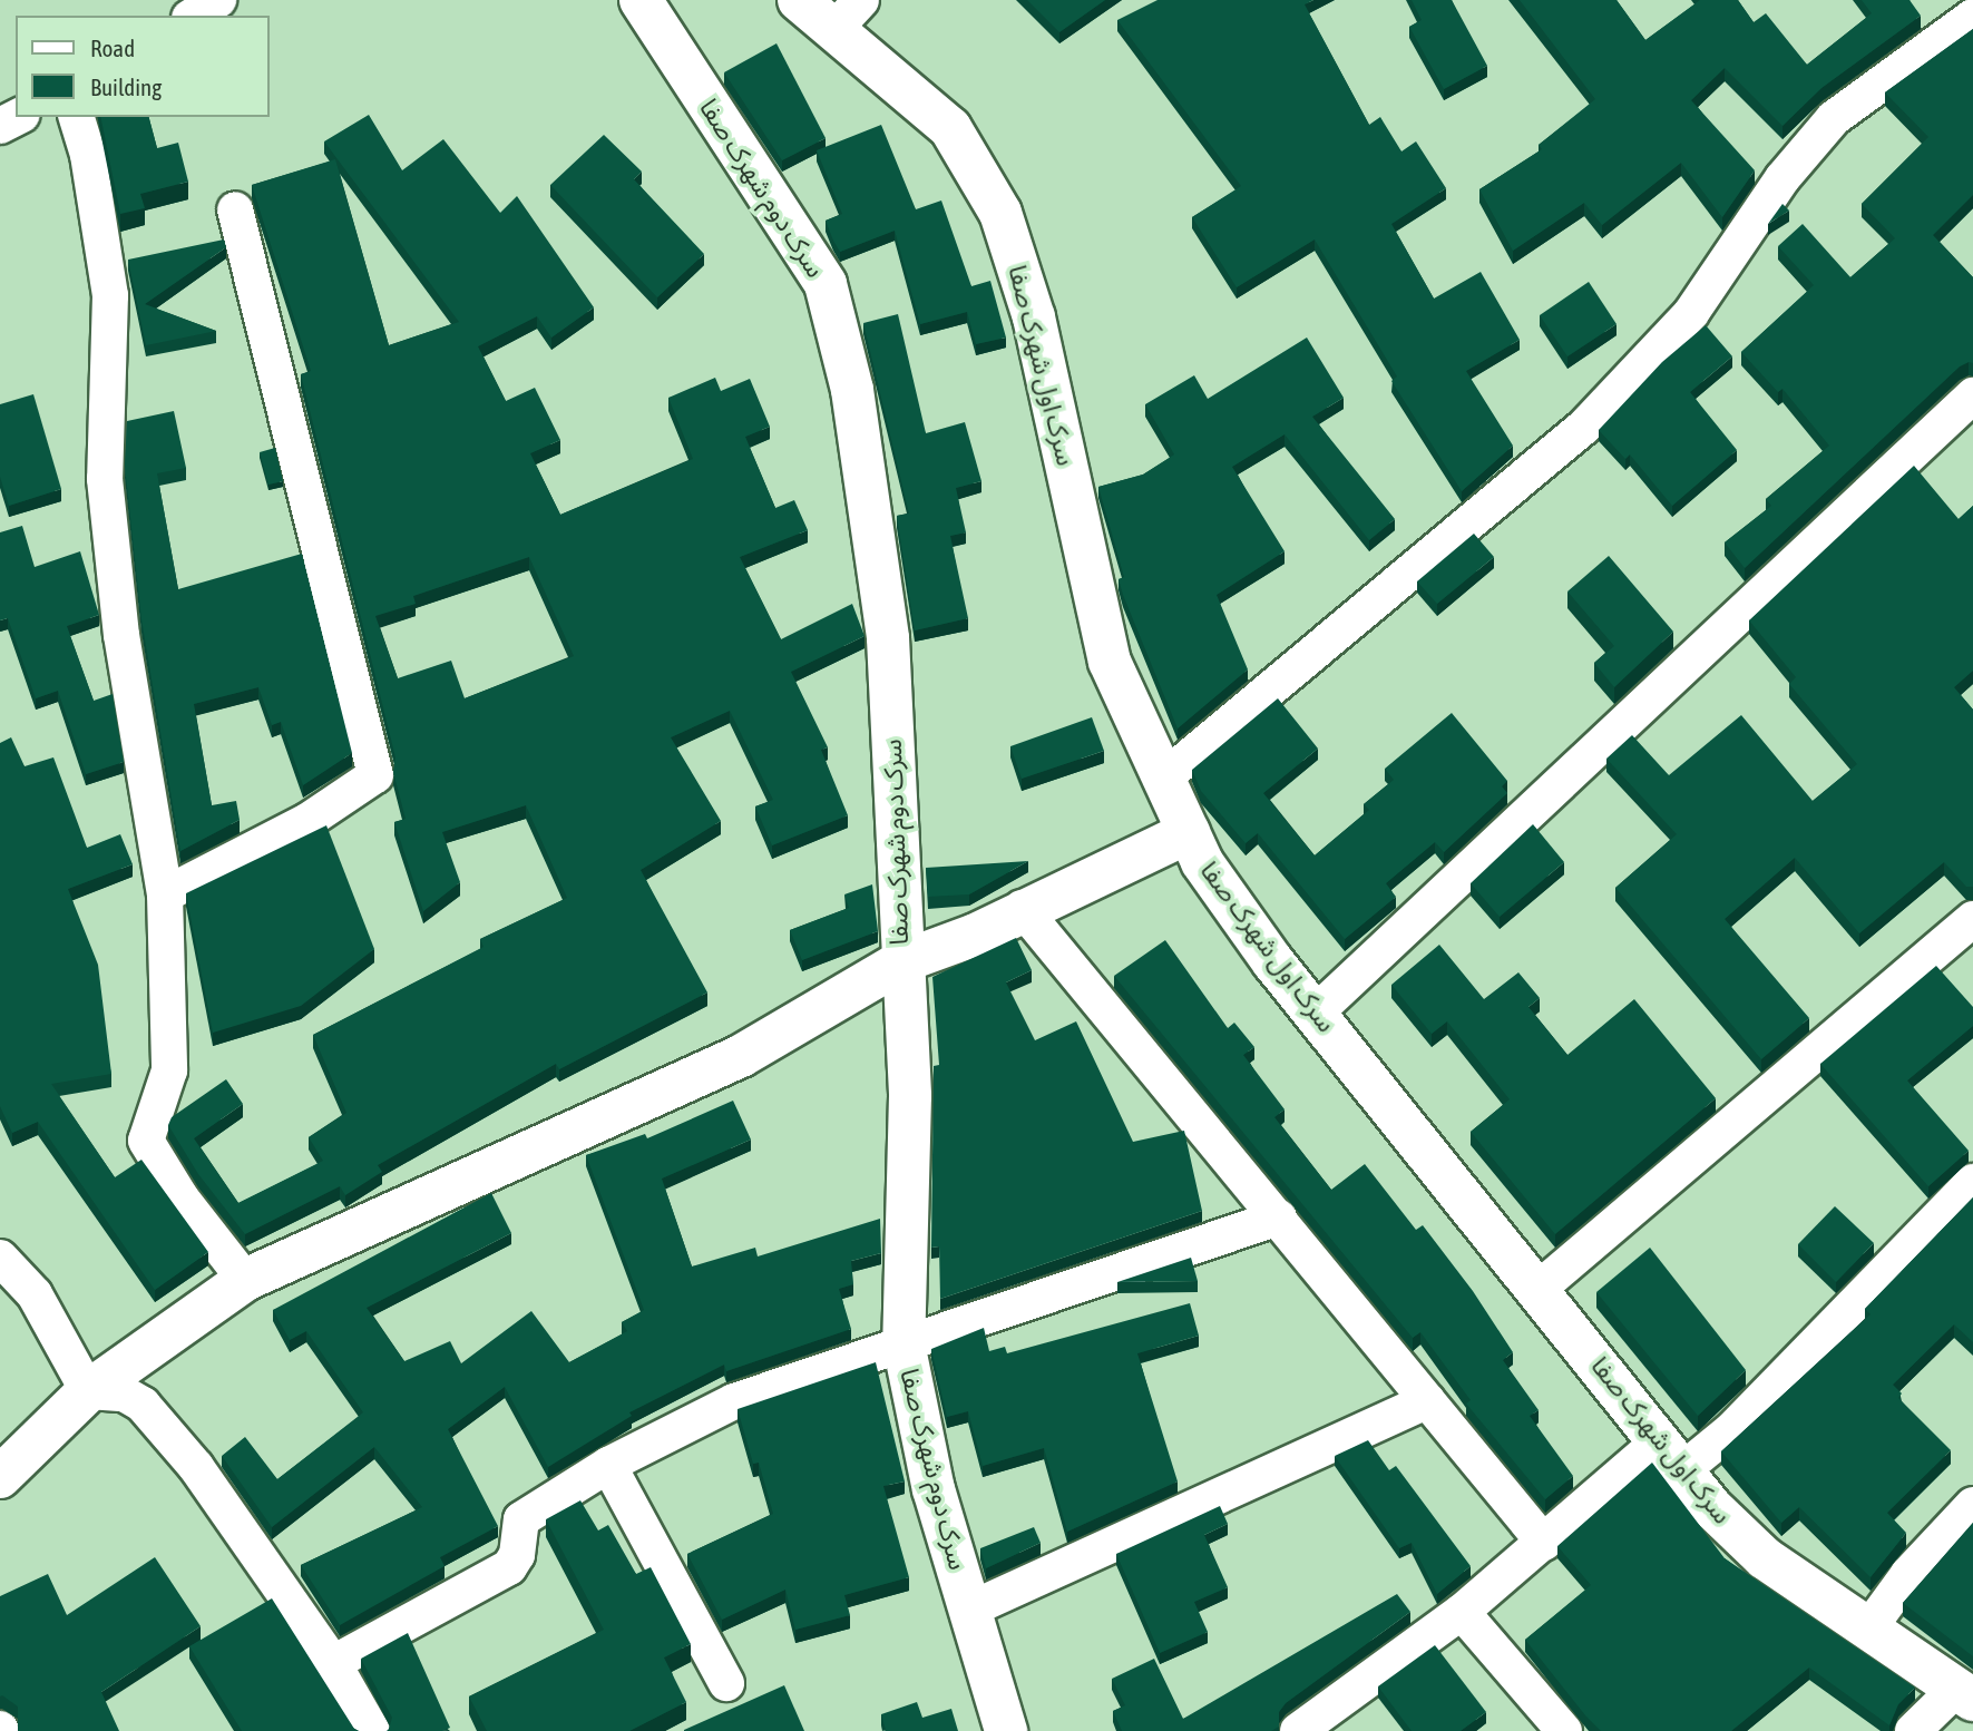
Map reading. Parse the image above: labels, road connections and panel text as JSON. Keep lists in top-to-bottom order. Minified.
{"streets":{"street":["سرک دوم شهرک صفا","سرک اول شهرک صفا"]},"legend":["Road","Building"]}
